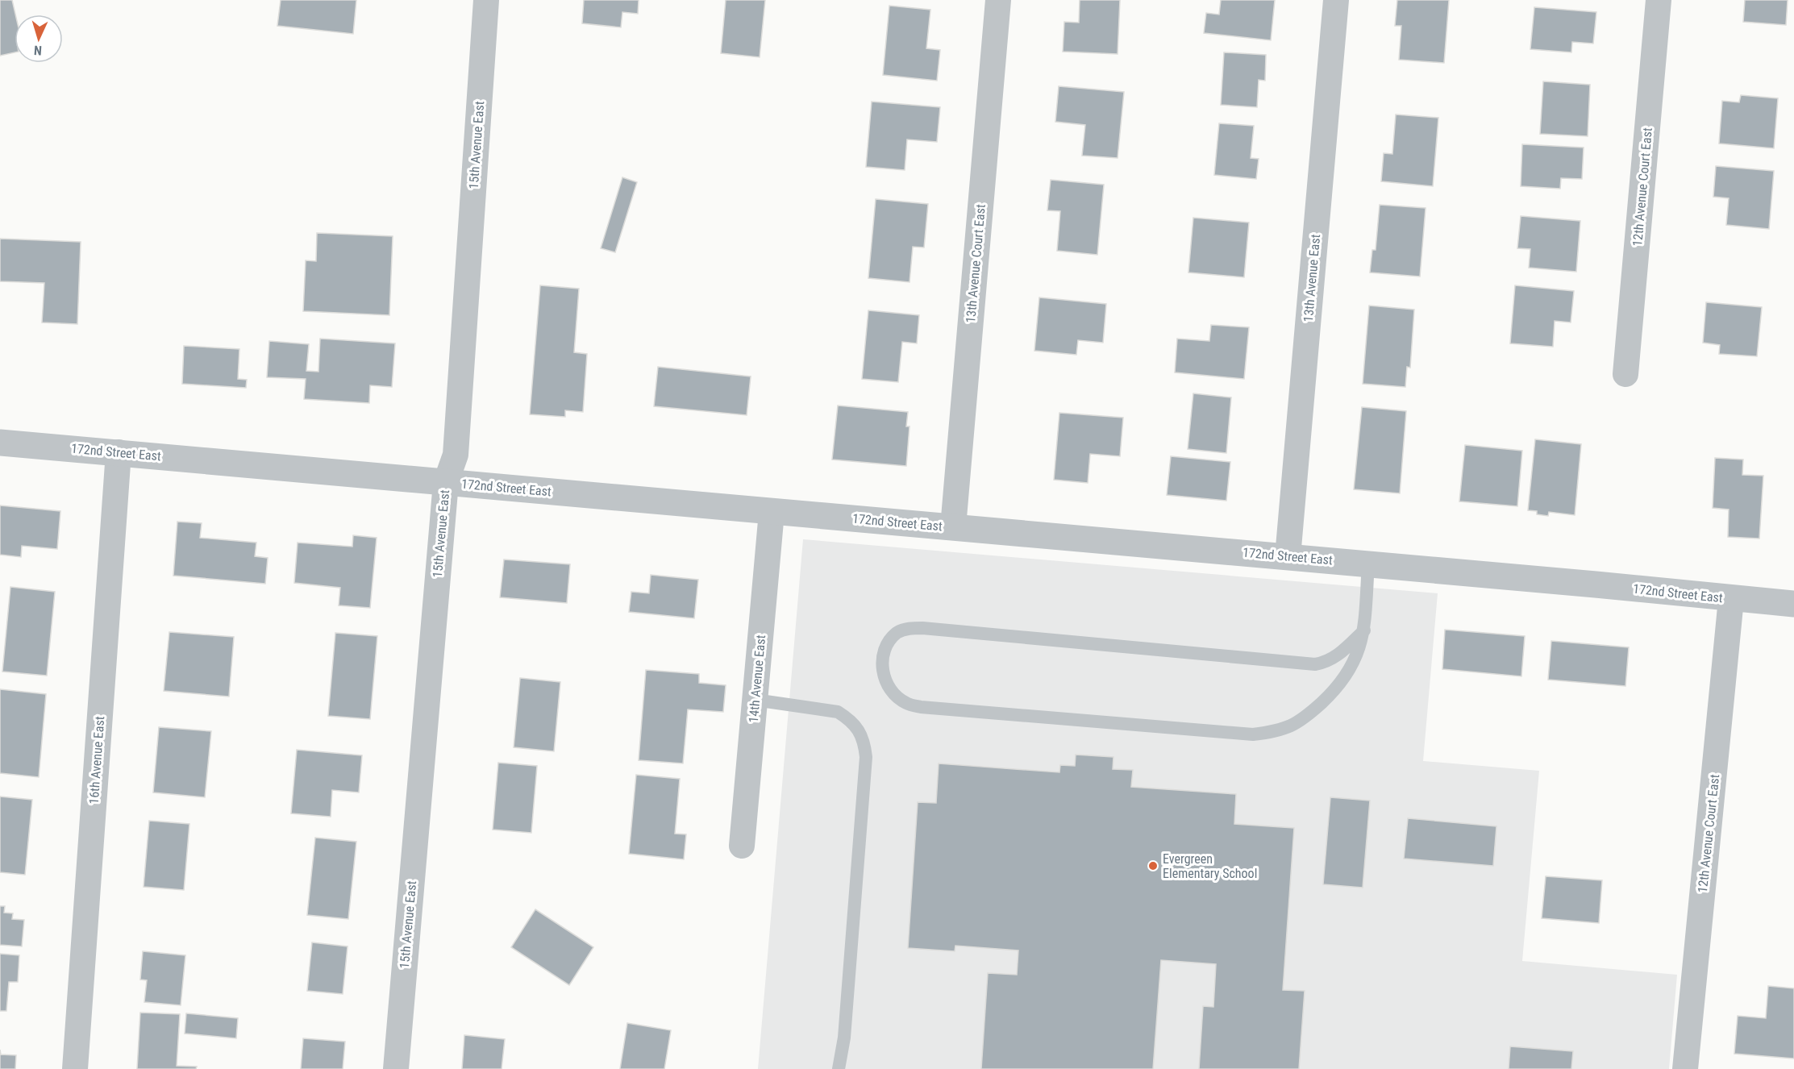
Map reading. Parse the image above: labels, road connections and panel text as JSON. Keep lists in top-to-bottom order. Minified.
{"streets":{"street":["15th Avenue East","12th Avenue Court East","13th Avenue Court East","13th Avenue East","172nd Street East","14th Avenue East","16th Avenue East"]},"crossings":[["15th Avenue East","172nd Street East"],["12th Avenue Court East","172nd Street East"],["13th Avenue Court East","172nd Street East"],["13th Avenue East","172nd Street East"],["172nd Street East","14th Avenue East"],["172nd Street East","16th Avenue East"]],"places":["Evergreen Elementary School"],"north":"bottom"}
